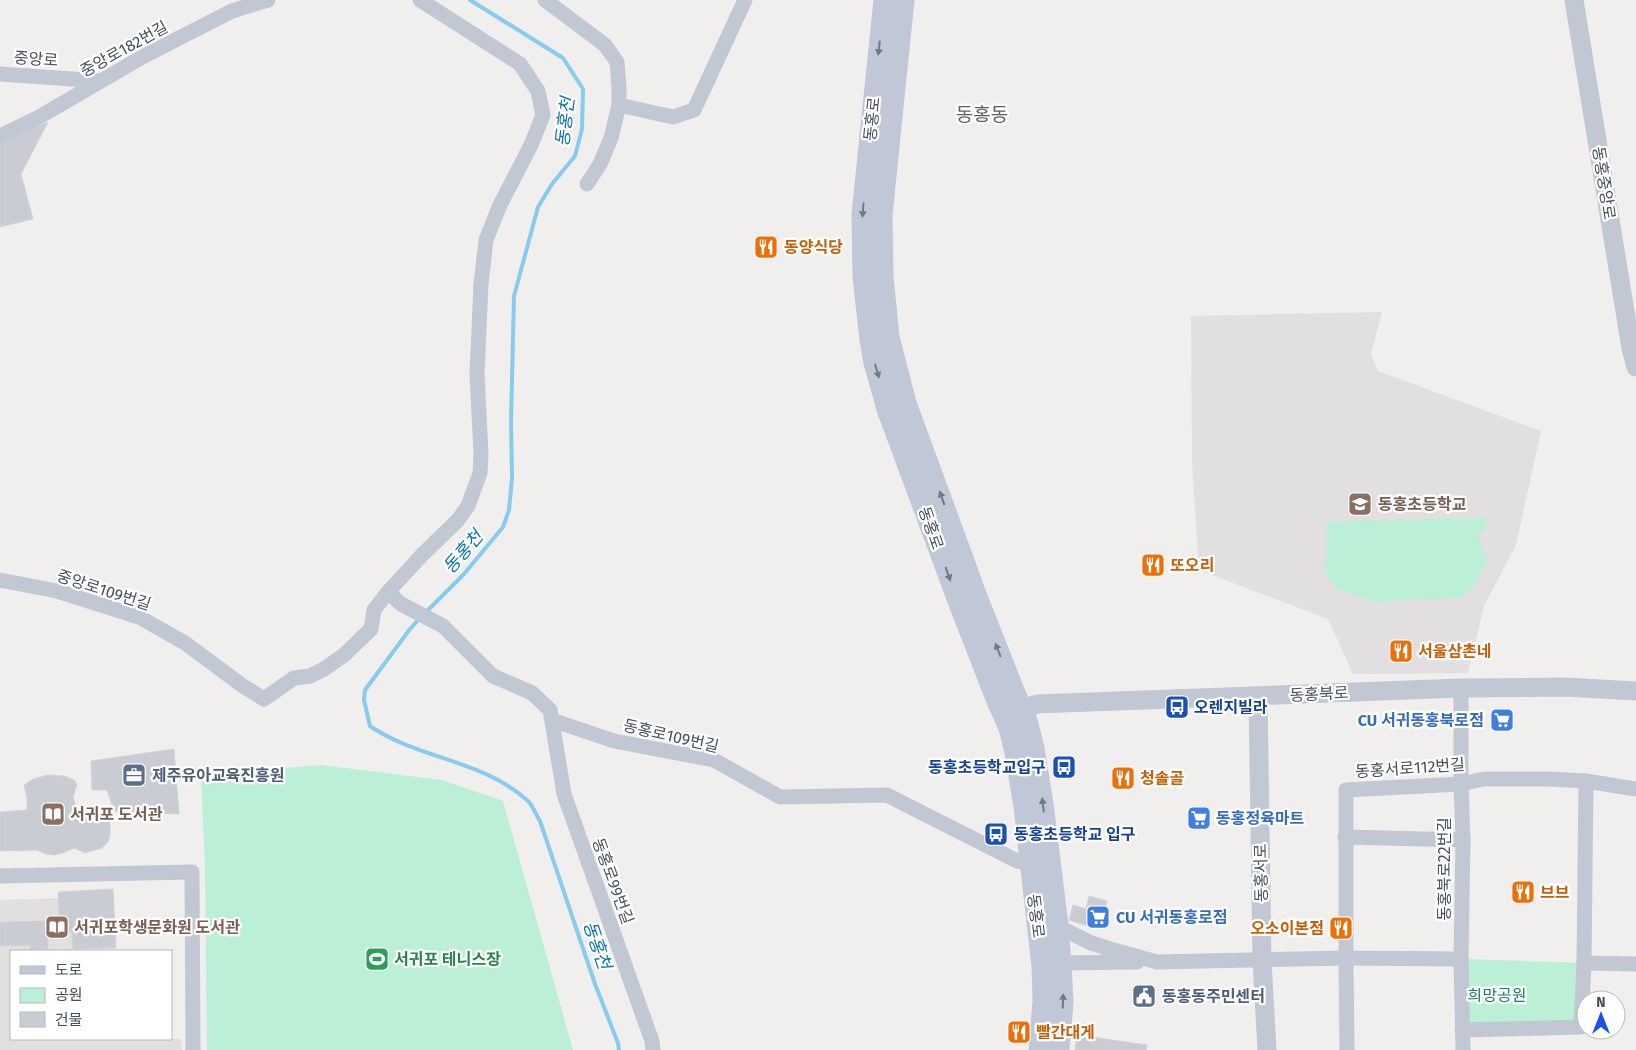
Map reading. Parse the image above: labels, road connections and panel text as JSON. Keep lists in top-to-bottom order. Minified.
{"streets":{"main road":["동홍로"],"street":["중앙로182번길","중앙로","동홍중앙로","중앙로109번길","동홍북로","동홍로109번길","동홍서로112번길","동홍북로22번길","동홍서로","동홍로99번길"]},"crossings":[["중앙로182번길","중앙로"],["동홍로","동홍북로"],["동홍로","동홍로109번길"],["동홍로","동홍서로"],["동홍북로","동홍북로22번길"],["동홍북로","동홍서로"],["동홍로109번길","동홍로99번길"],["동홍서로112번길","동홍북로22번길"]],"districts":["동홍동"],"water":["동홍천"],"parks":["희망공원"],"places":{"restaurant":["동양식당","또오리","서울삼촌네","청솔골","브브","오소이본점","빨간대게"],"school or university":["동홍초등학교"],"bus stop":["오렌지빌라","동홍초등학교입구","동홍초등학교 입구"],"supermarket":["CU 서귀동홍북로점","동홍정육마트","CU 서귀동홍로점"],"office":["제주유아교육진흥원"],"library":["서귀포 도서관","서귀포학생문화원 도서관"],"sports":["서귀포 테니스장"],"public building":["동홍동주민센터"]},"legend":["도로","공원","건물"],"north":"top"}
